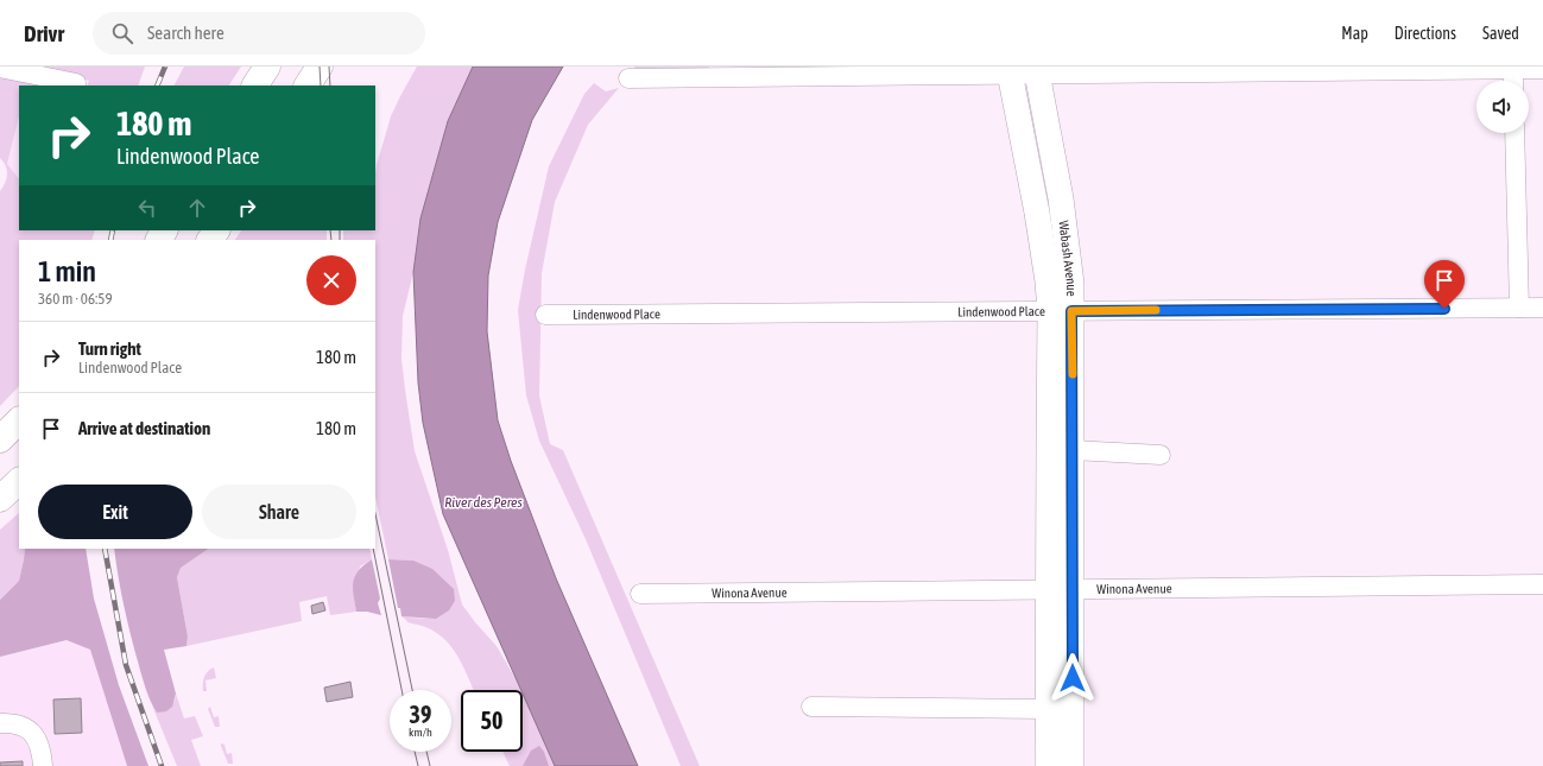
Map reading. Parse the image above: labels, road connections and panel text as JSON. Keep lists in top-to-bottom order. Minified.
{"streets":{"main road":["Wabash Avenue"],"street":["Lindenwood Place","Winona Avenue"]},"crossings":[["Wabash Avenue","Lindenwood Place"],["Wabash Avenue","Winona Avenue"]],"water":["River des Peres"],"page":{"header":"Drivr","search":"Search here","nav":["Map","Directions","Saved"],"turn":["180 m","Lindenwood Place"],"heading":["1 min","360 m · 06:59"],"list":[{"name":"Turn right","note":"Lindenwood Place","value":"180 m"},{"name":"Arrive at destination","value":"180 m"}],"buttons":["Exit","Share"],"speed":"39 km/h","limit":"50"}}
